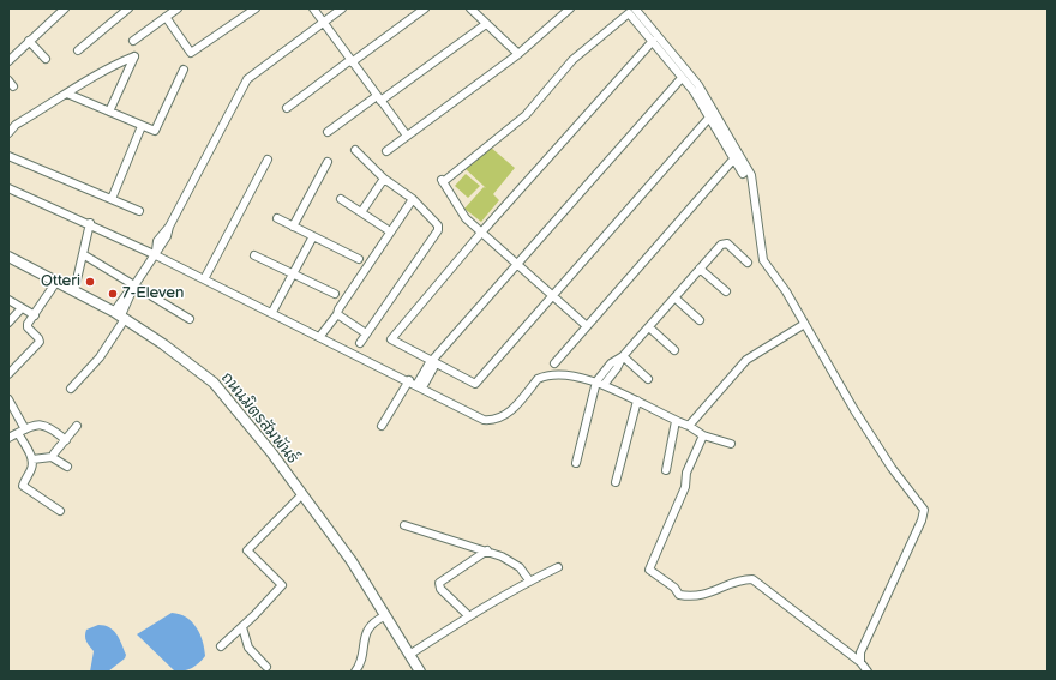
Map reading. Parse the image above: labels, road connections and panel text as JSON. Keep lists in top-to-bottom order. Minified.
{"streets":{"street":["ถนนมิตรสัมพันธ์"]},"places":["Otteri","7-Eleven"]}
